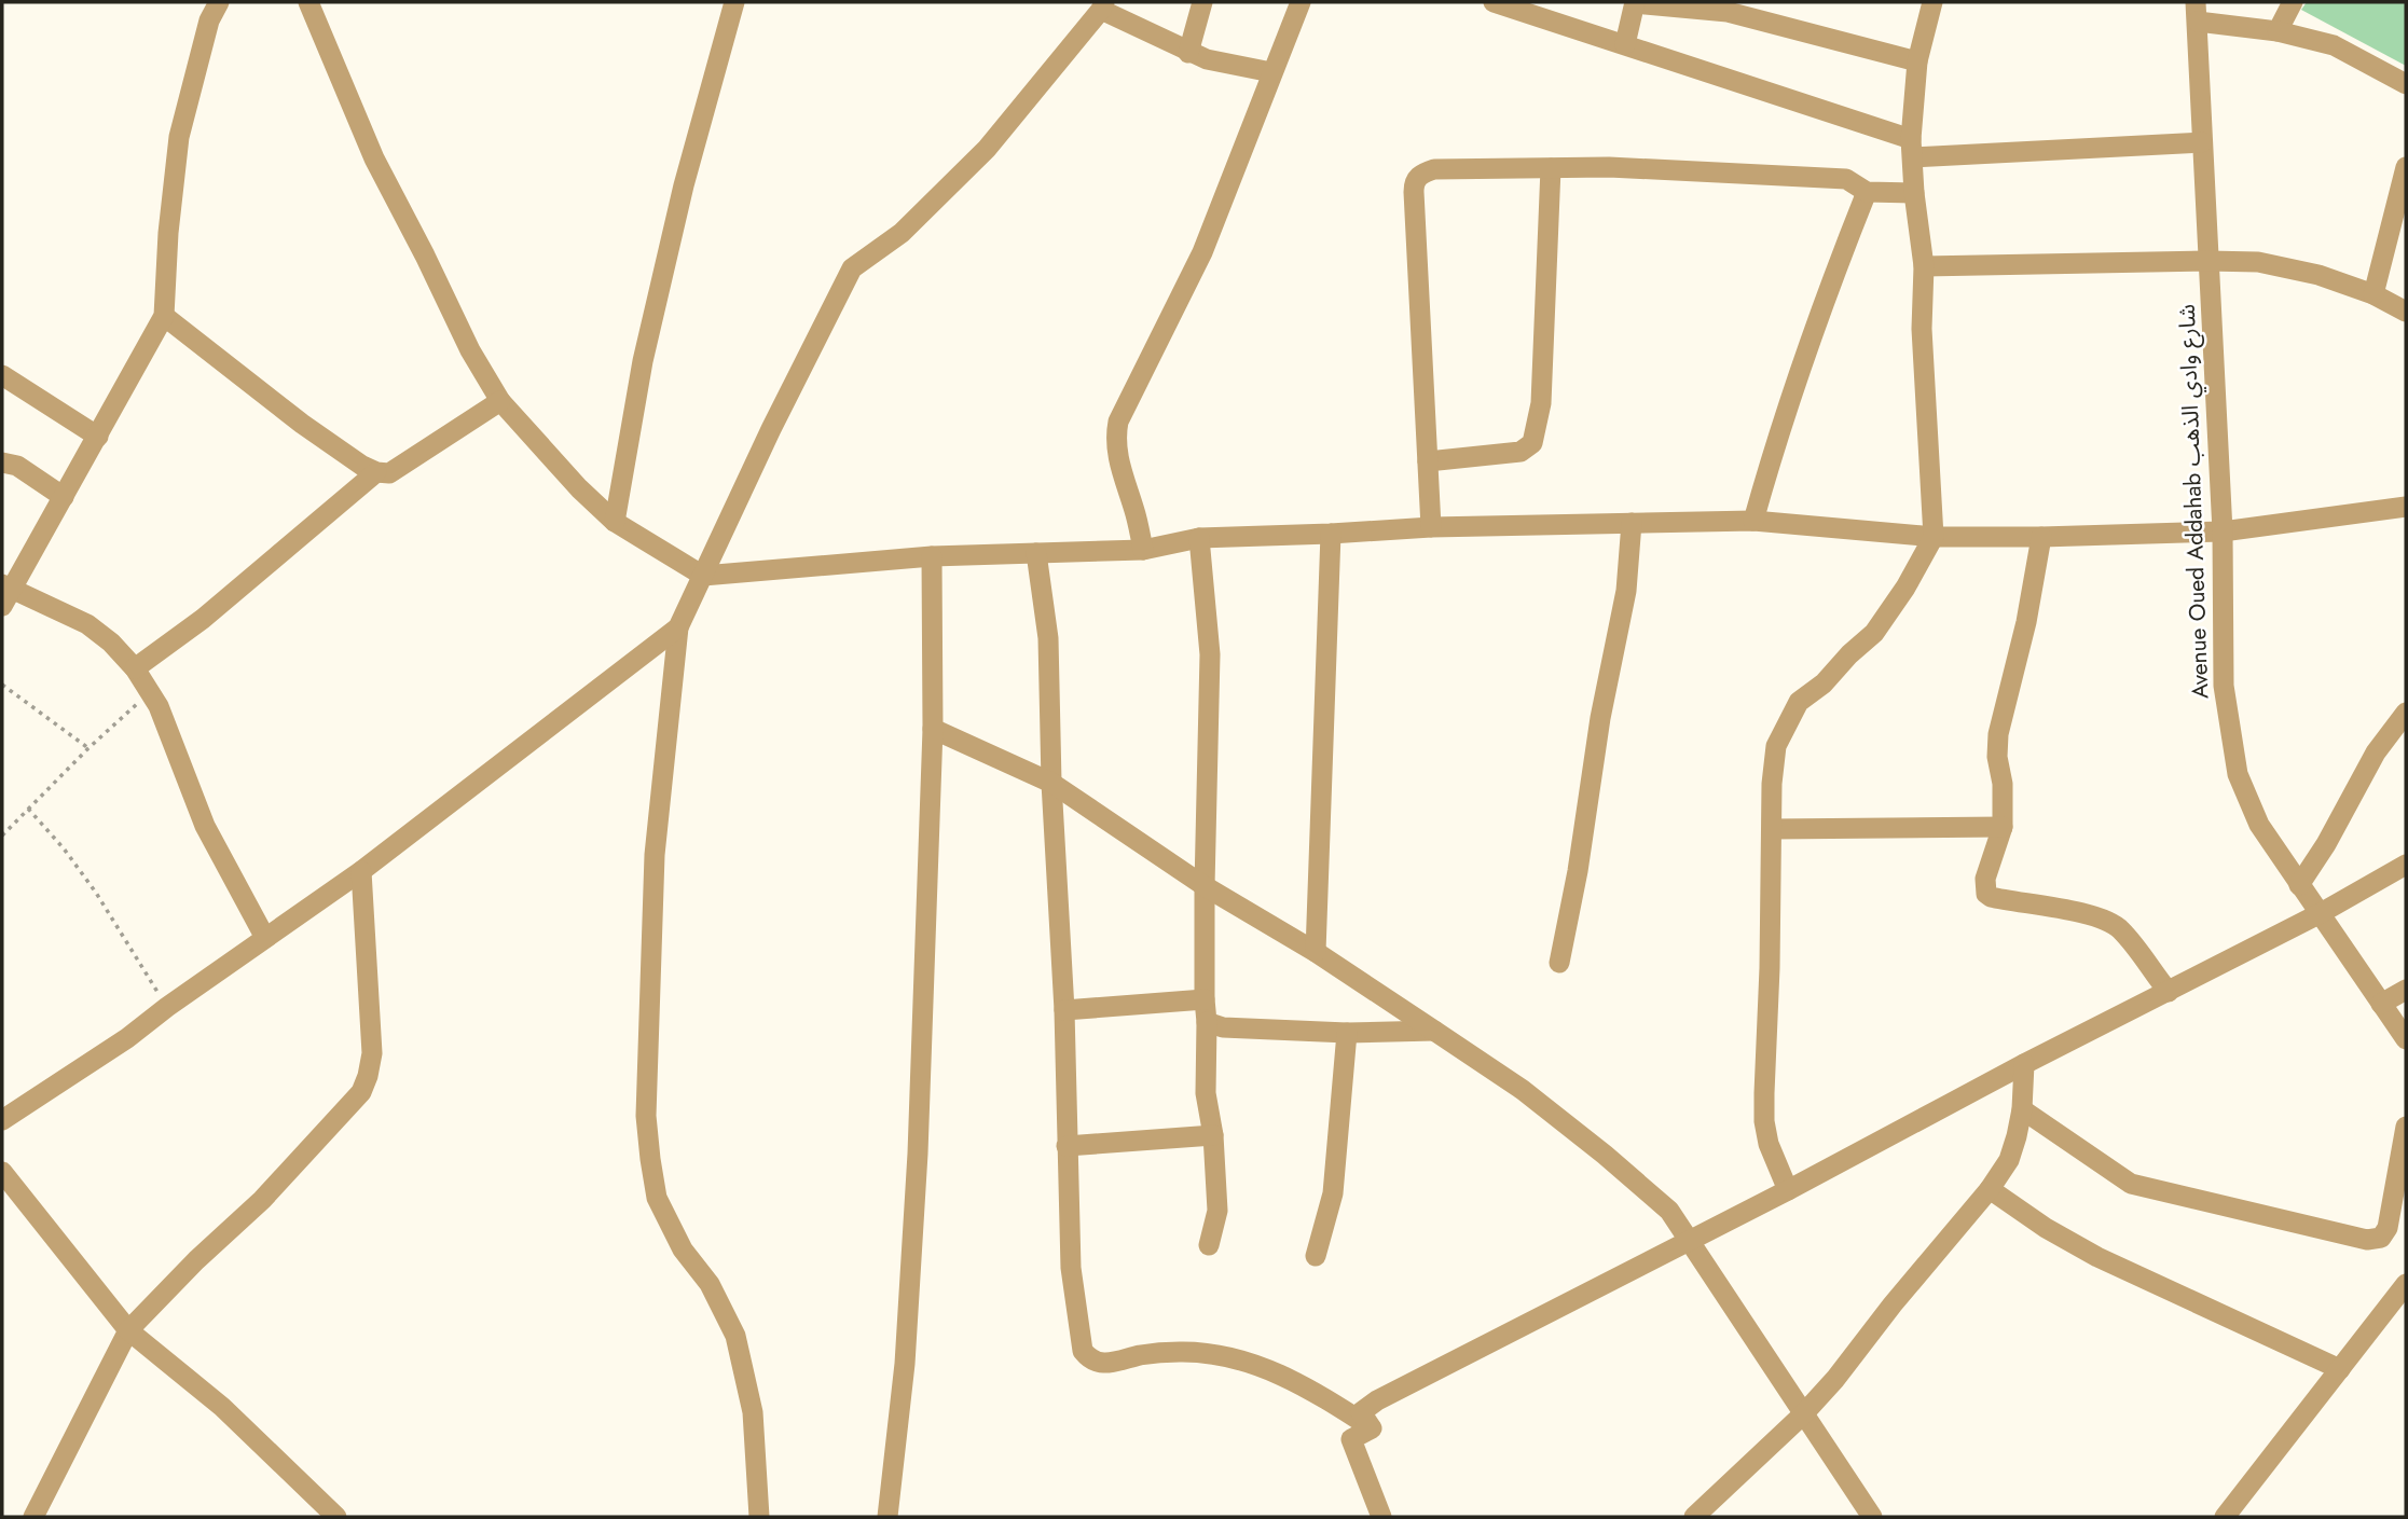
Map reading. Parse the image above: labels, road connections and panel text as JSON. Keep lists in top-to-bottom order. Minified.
{"streets":{"street":["Avenue Oued Addahab شارع وادي الذهب"]}}
